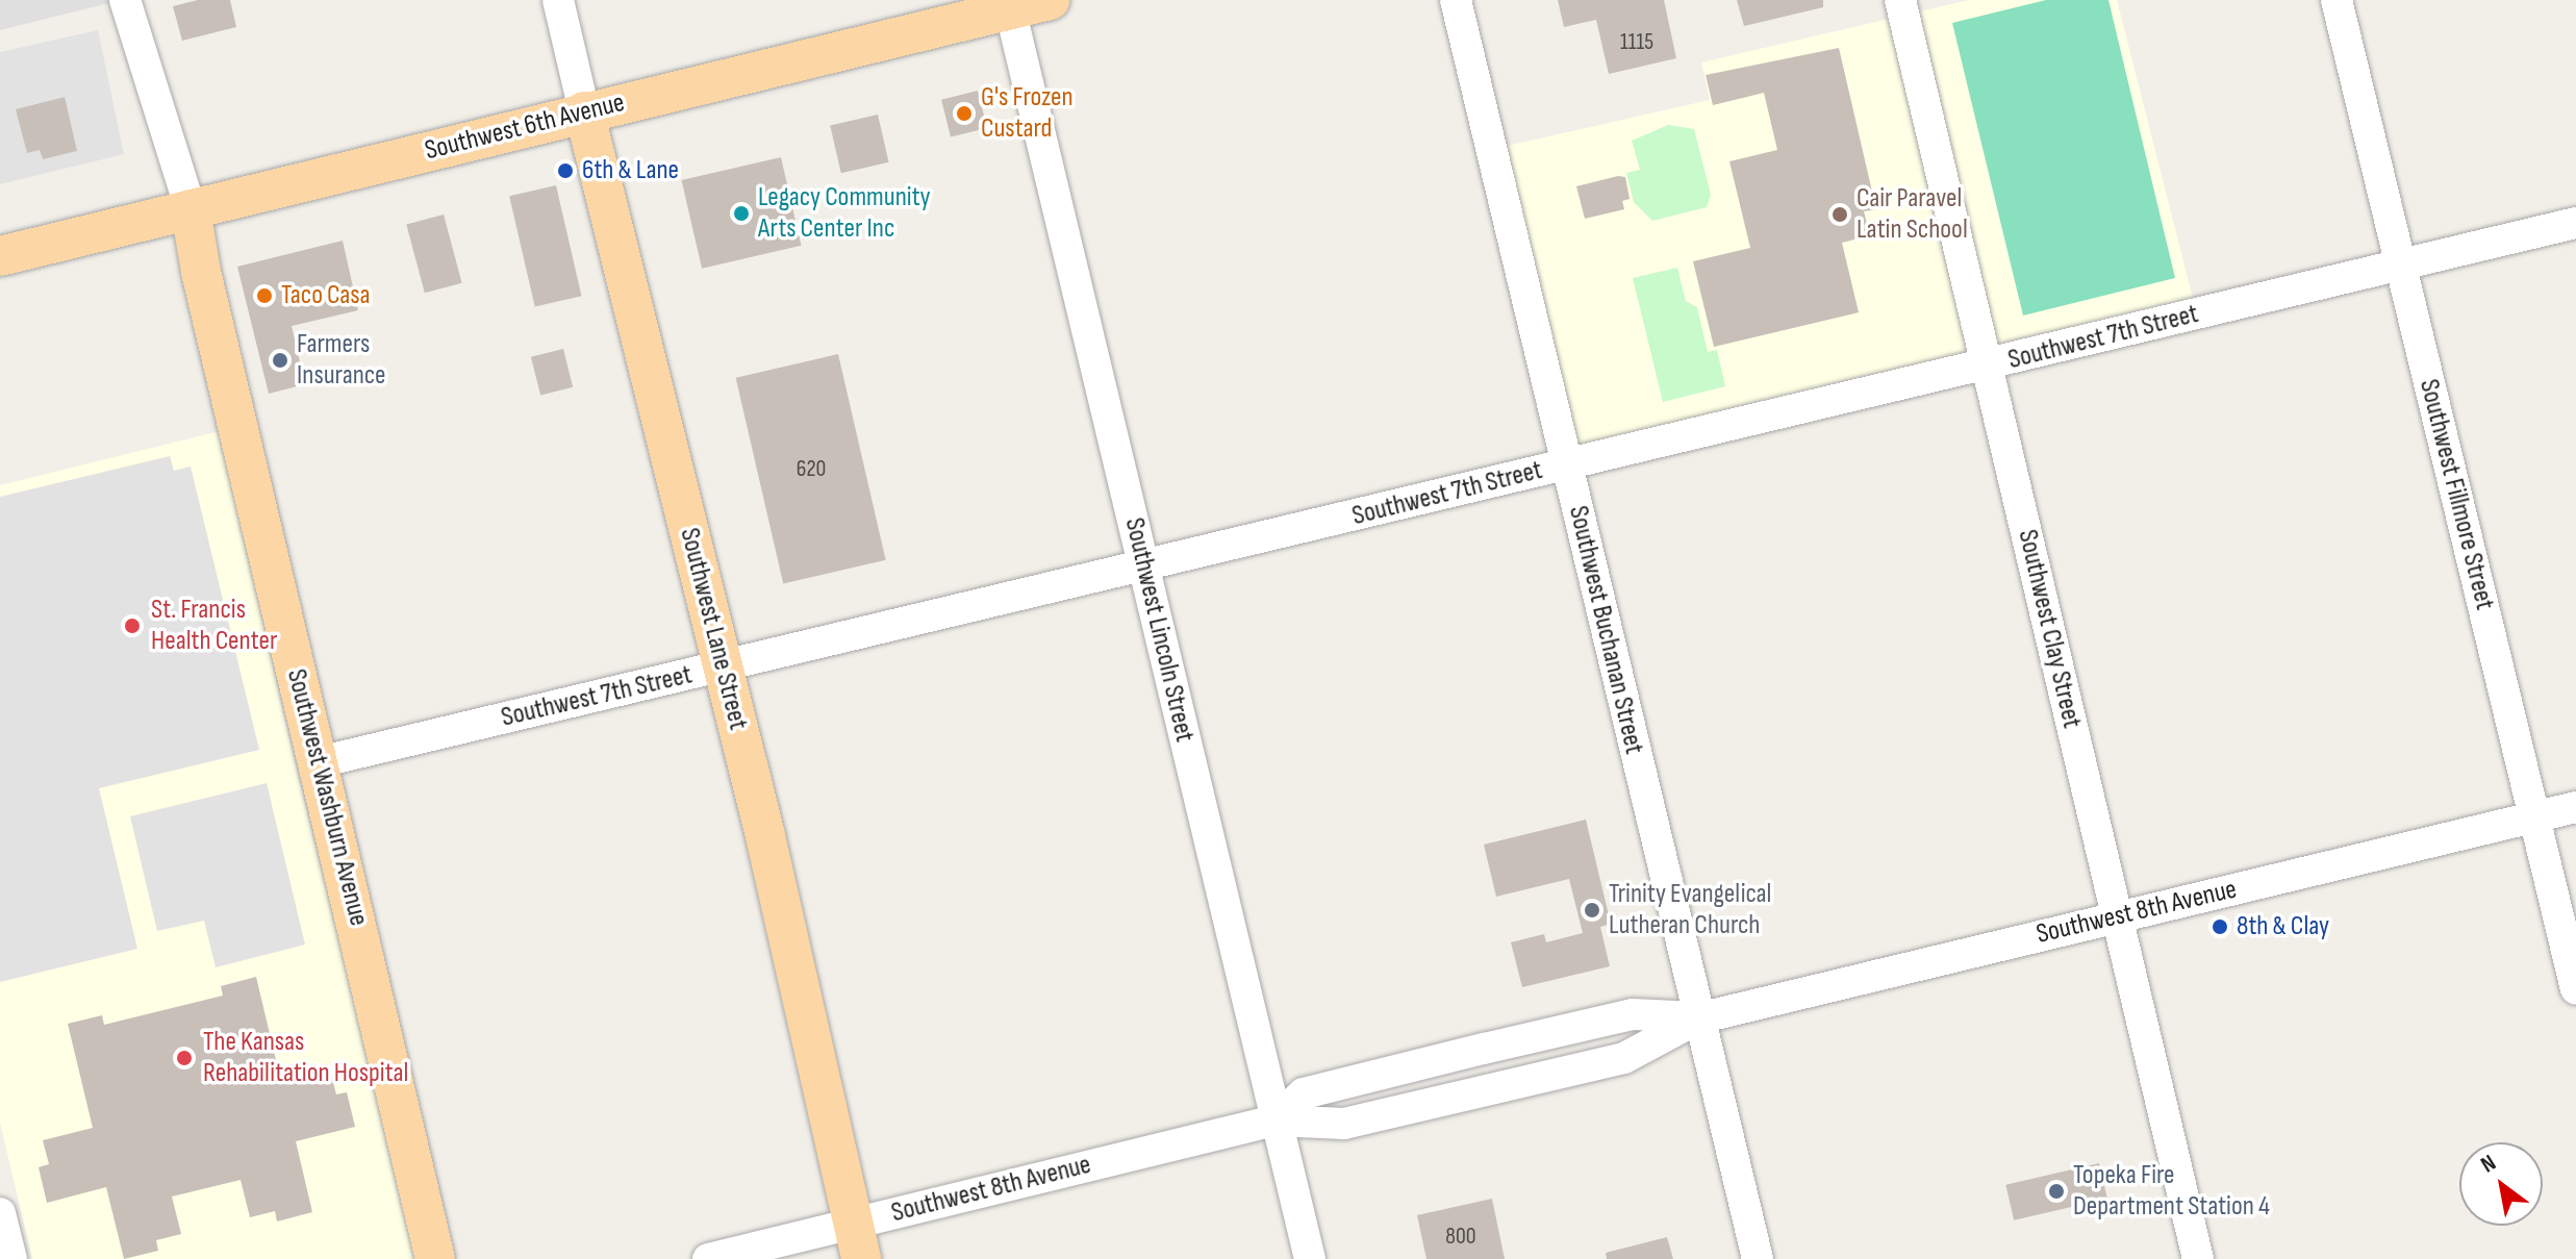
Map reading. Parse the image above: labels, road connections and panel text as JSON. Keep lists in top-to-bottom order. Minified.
{"streets":{"main road":["Southwest 6th Avenue","Southwest Lane Street","Southwest Washburn Avenue"],"street":["Southwest 7th Street","Southwest Fillmore Street","Southwest Clay Street","Southwest Lincoln Street","Southwest Buchanan Street","Southwest 8th Avenue"]},"crossings":[["Southwest 6th Avenue","Southwest Lane Street"],["Southwest 6th Avenue","Southwest Lincoln Street"],["Southwest 6th Avenue","Southwest Washburn Avenue"],["Southwest 7th Street","Southwest Fillmore Street"],["Southwest 7th Street","Southwest Lane Street"],["Southwest 7th Street","Southwest Clay Street"],["Southwest 7th Street","Southwest Lincoln Street"],["Southwest 7th Street","Southwest Buchanan Street"],["Southwest 7th Street","Southwest Washburn Avenue"],["Southwest Fillmore Street","Southwest 8th Avenue"],["Southwest Lane Street","Southwest 8th Avenue"],["Southwest Clay Street","Southwest 8th Avenue"],["Southwest Lincoln Street","Southwest 8th Avenue"],["Southwest Buchanan Street","Southwest 8th Avenue"]],"places":["G's Frozen Custard","6th & Lane","Legacy Community Arts Center Inc","Cair Paravel Latin School","Taco Casa","Farmers Insurance","St. Francis Health Center","Trinity Evangelical Lutheran Church","8th & Clay","The Kansas Rehabilitation Hospital","Topeka Fire Department Station 4"],"house_numbers":["1115","620","800"],"north":"top left"}
